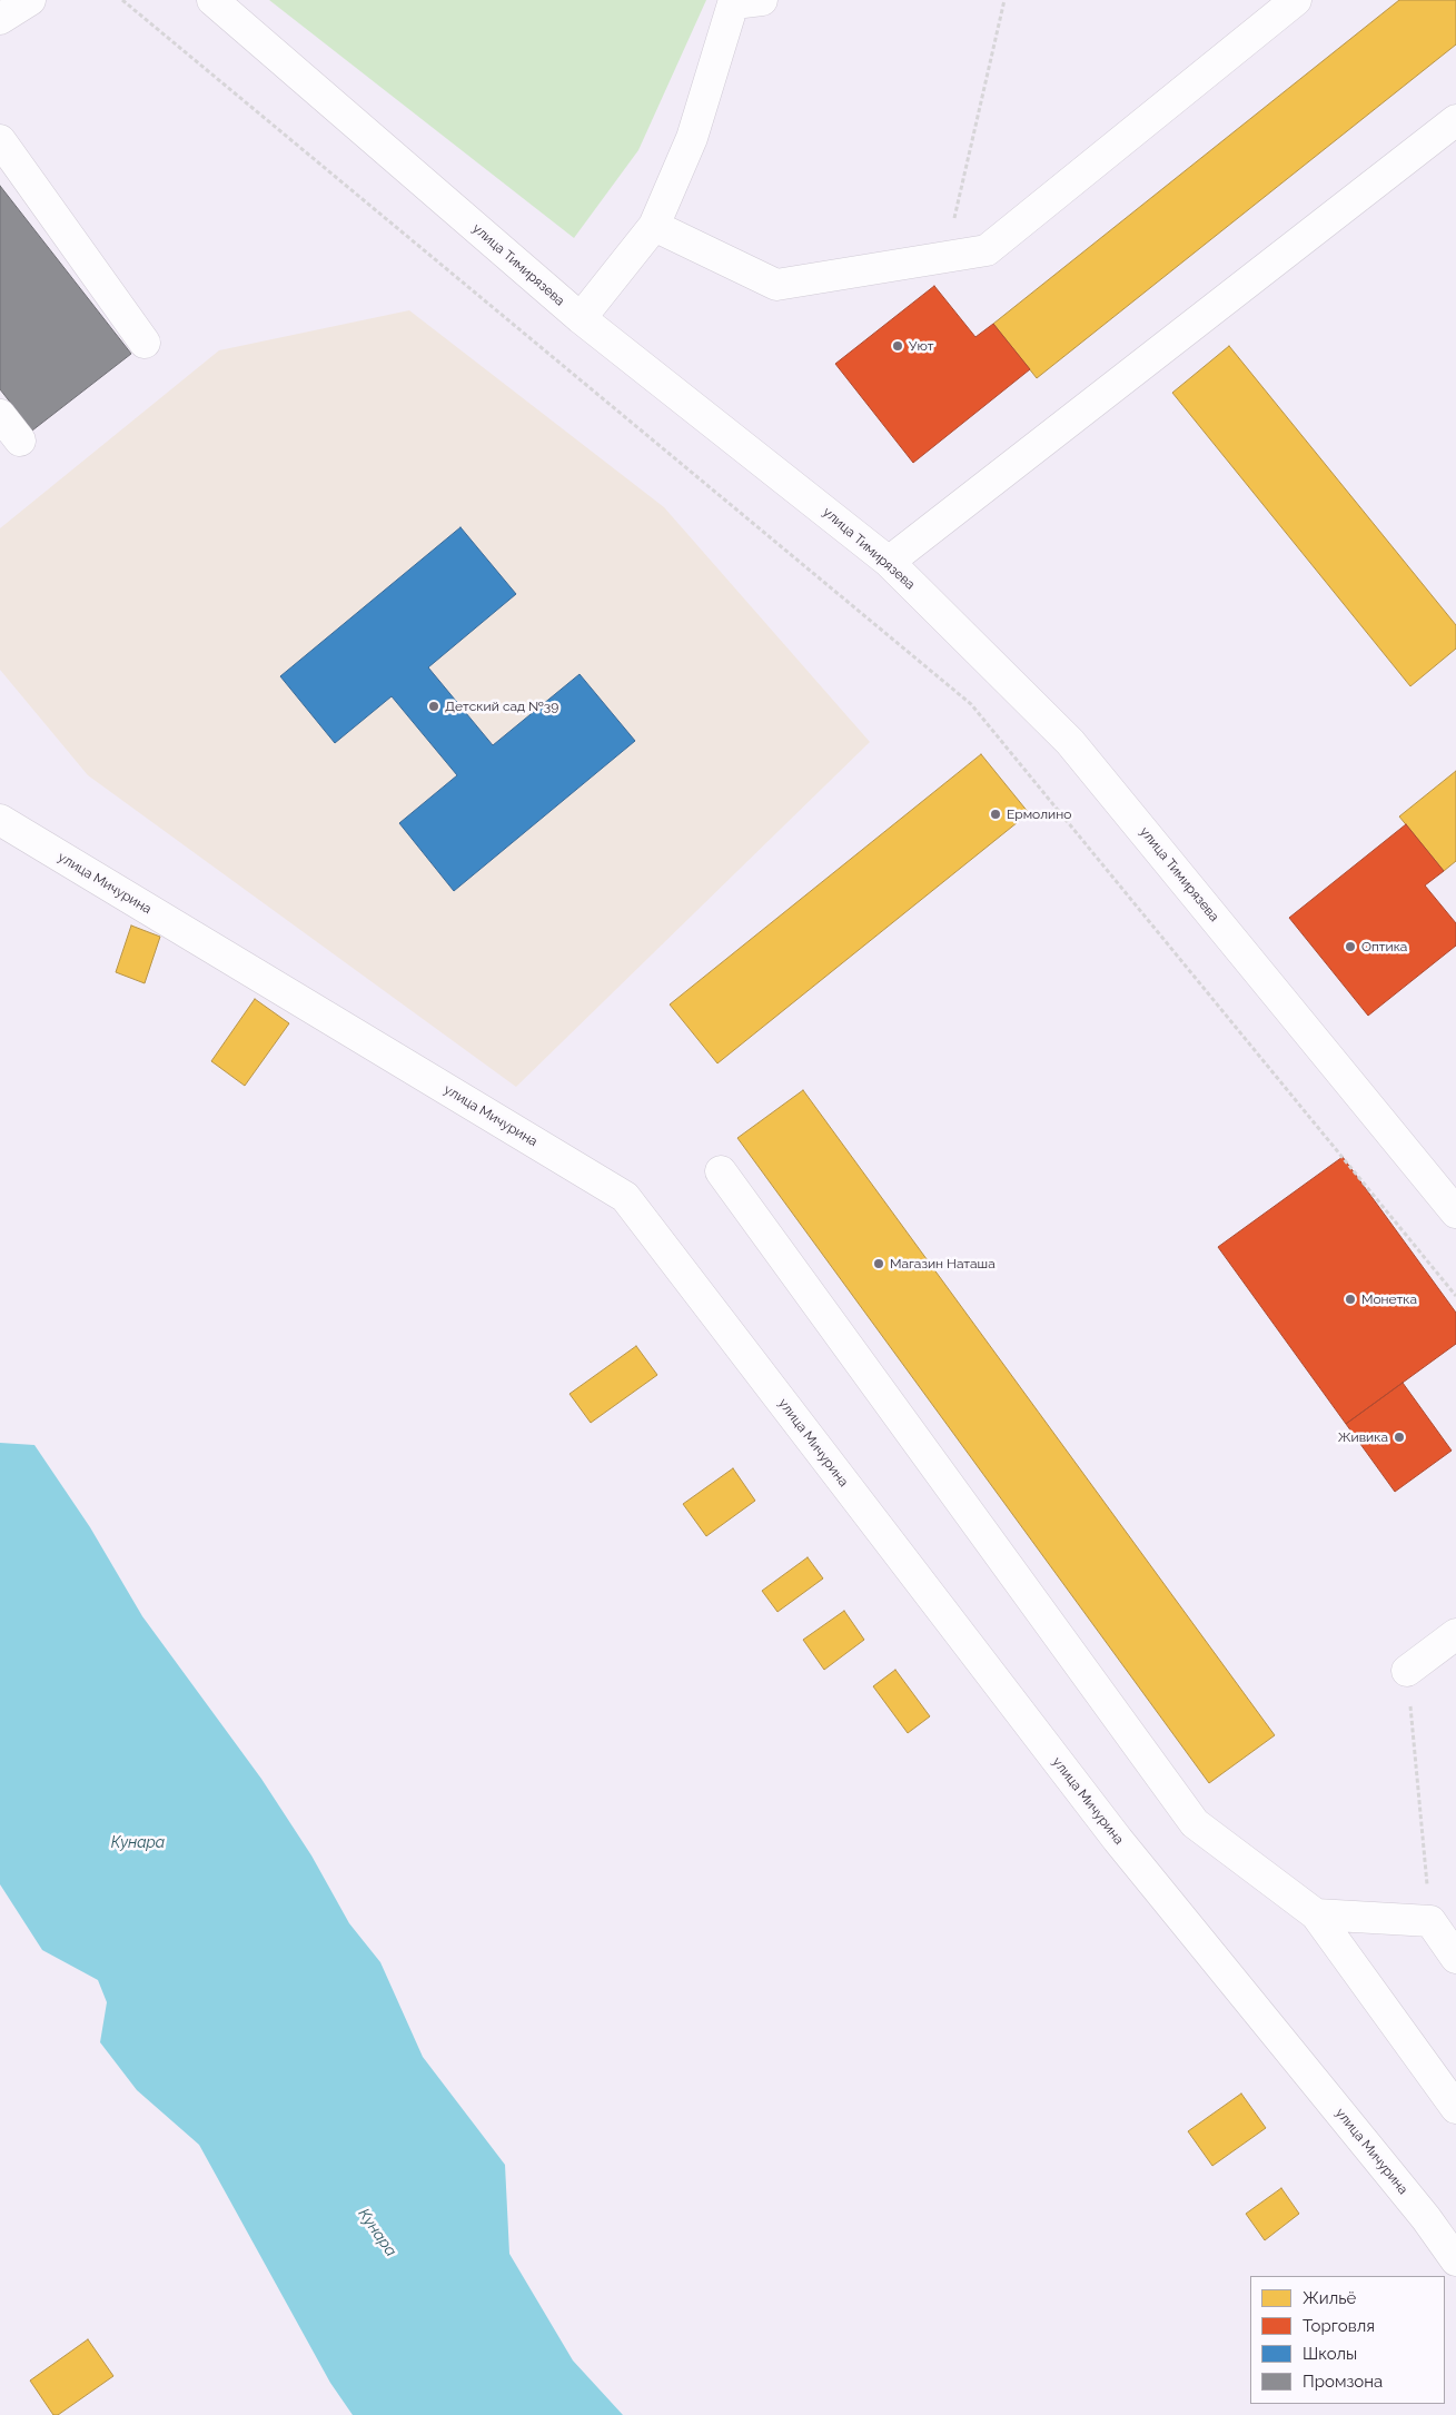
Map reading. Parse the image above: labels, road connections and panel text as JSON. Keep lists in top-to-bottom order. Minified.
{"streets":{"street":["улица Тимирязева","улица Мичурина"]},"water":["Кунара"],"places":["Уют","Детский сад №39","Ермолино","Оптика","Магазин Наташа","Монетка","Живика"],"legend":["Жильё","Торговля","Школы","Промзона"]}
